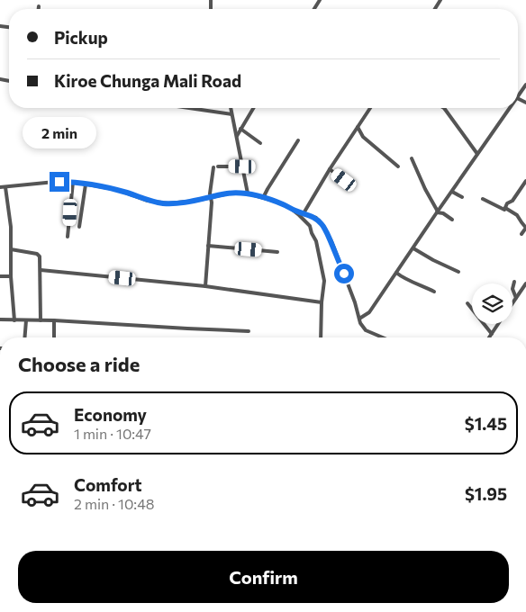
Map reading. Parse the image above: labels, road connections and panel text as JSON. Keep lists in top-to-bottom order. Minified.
{"page":{"banner":["Pickup","Kiroe Chunga Mali Road"],"bubble":"2 min","heading":"Choose a ride","list":[{"name":"Economy","note":"1 min · 10:47","value":"$1.45"},{"name":"Comfort","note":"2 min · 10:48","value":"$1.95"}],"buttons":"Confirm"}}
